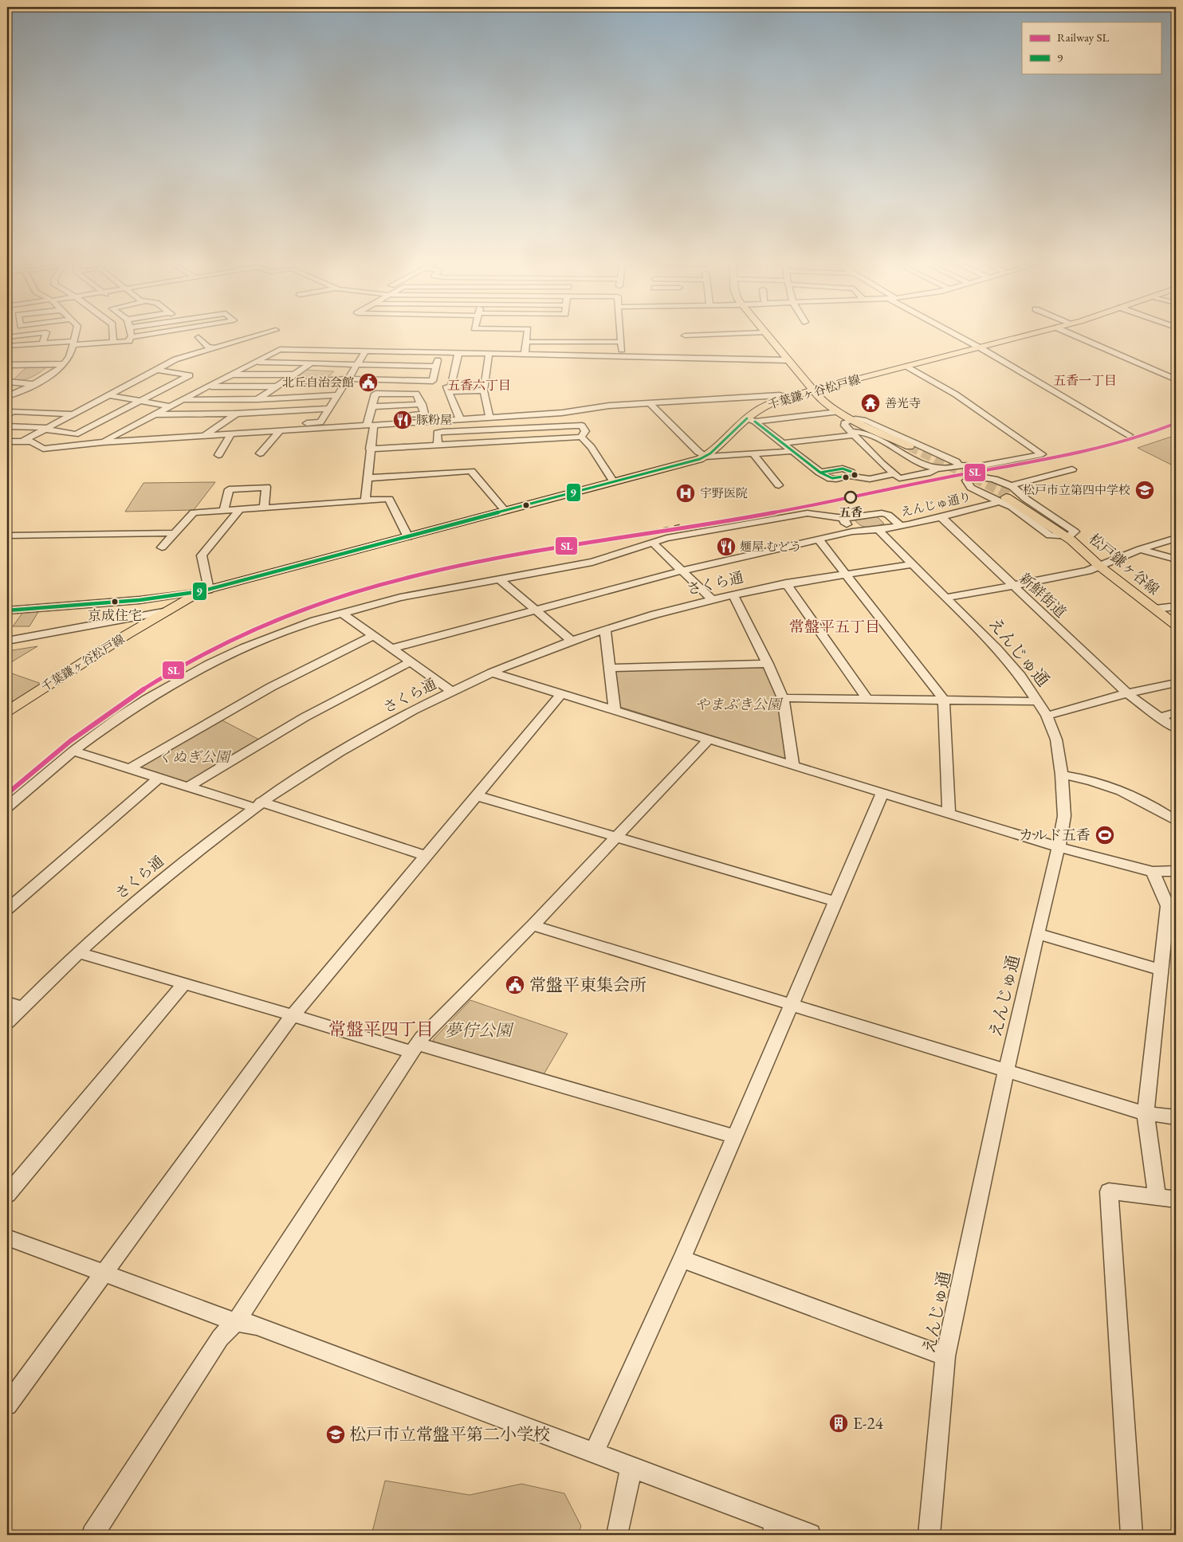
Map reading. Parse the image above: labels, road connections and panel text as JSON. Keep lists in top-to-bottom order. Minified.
{"streets":{"main road":["千葉鎌ヶ谷松戸線","松戸鎌ヶ谷線"],"street":["えんじゅ通り","さくら通","新鮮街道","えんじゅ通"]},"crossings":[["えんじゅ通り","松戸鎌ヶ谷線"],["えんじゅ通り","新鮮街道"],["えんじゅ通り","えんじゅ通"],["さくら通","えんじゅ通"]],"districts":["五香一丁目","五香六丁目","常盤平五丁目","常盤平四丁目"],"parks":["やまぶき公園","くぬぎ公園","夢佇公園"],"places":{"public building":["北丘自治会館","常盤平東集会所"],"temple":["善光寺"],"restaurant":["豚粉屋","麺屋 むどう"],"school or university":["松戸市立第四中学校","松戸市立常盤平第二小学校"],"hospital":["宇野医院"],"other":["五香","京成住宅"],"sports":["カルド五香"],"building":["E-24"]},"lines":["transit line 9","rail line SL"],"legend":["Railway SL","9"]}
